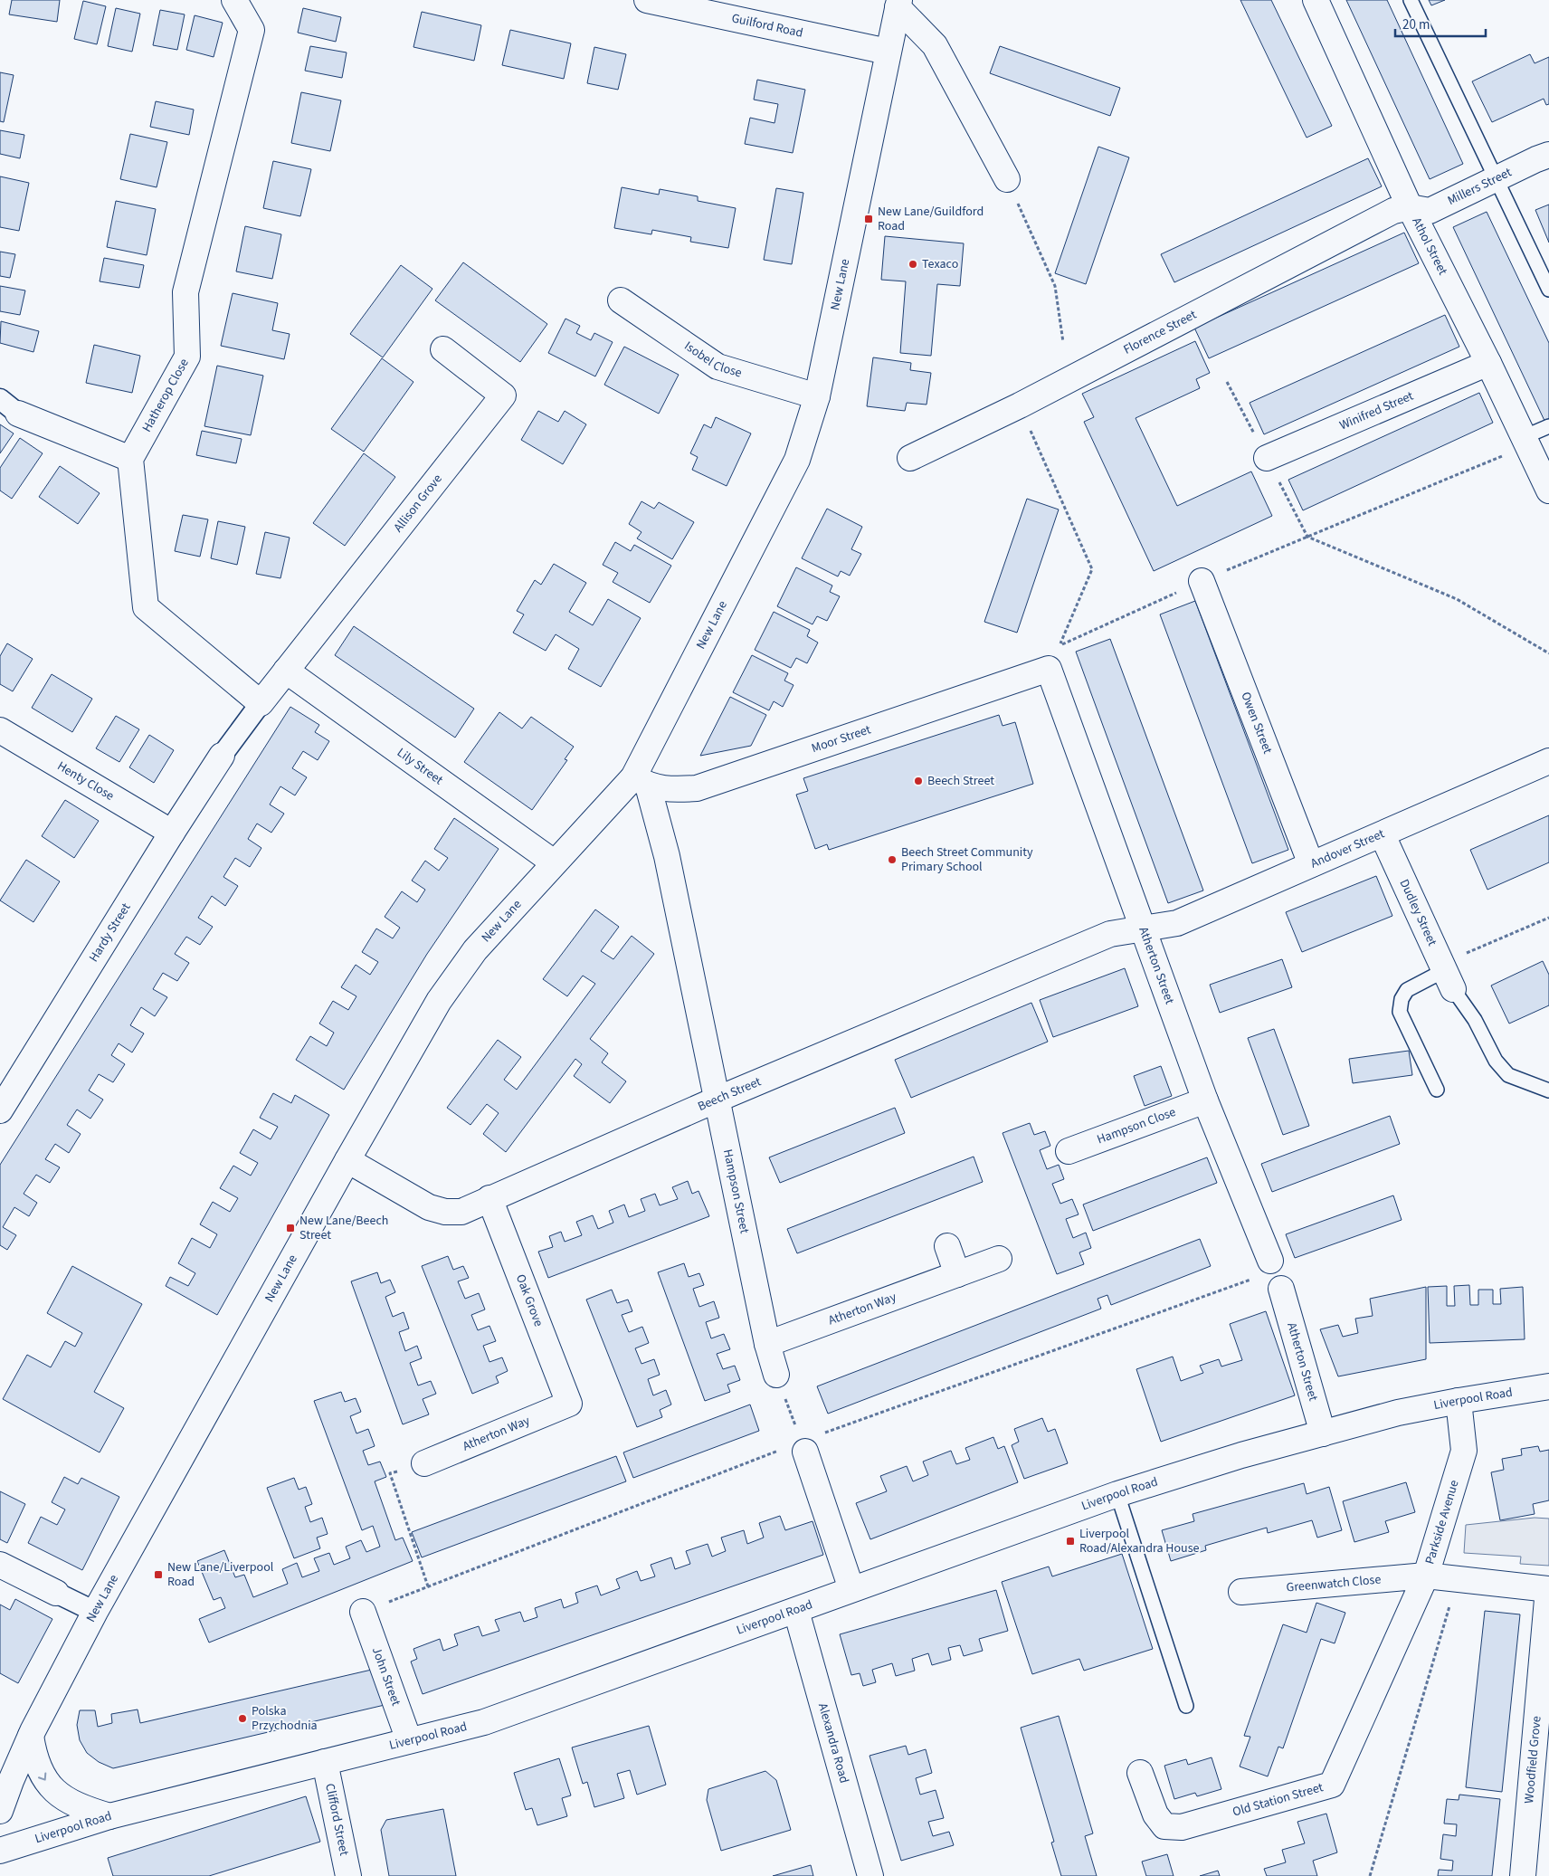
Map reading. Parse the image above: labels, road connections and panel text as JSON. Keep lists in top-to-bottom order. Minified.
{"streets":{"street":["Guilford Road","Millers Street","Athol Street","New Lane","Florence Street","Isobel Close","Hatherop Close","Winifred Street","Allison Grove","Owen Street","Moor Street","Lily Street","Henty Close","Andover Street","Dudley Street","Hardy Street","Atherton Street","Beech Street","Hampson Close","Hampson Street","Oak Grove","Atherton Way","Liverpool Road","Parkside Avenue","Greenwatch Close","John Street","Alexandra Road","Woodfield Grove","Old Station Street","Clifford Street"]},"crossings":[["Guilford Road","New Lane"],["Millers Street","Athol Street"],["Millers Street","Florence Street"],["Athol Street","Florence Street"],["Athol Street","Winifred Street"],["New Lane","Isobel Close"],["New Lane","Moor Street"],["New Lane","Lily Street"],["New Lane","Beech Street"],["New Lane","Hampson Street"],["Allison Grove","Lily Street"],["Owen Street","Andover Street"],["Moor Street","Atherton Street"],["Moor Street","Hampson Street"],["Henty Close","Hardy Street"],["Andover Street","Dudley Street"],["Andover Street","Atherton Street"],["Andover Street","Beech Street"],["Atherton Street","Beech Street"],["Atherton Street","Hampson Close"],["Atherton Street","Liverpool Road"],["Beech Street","Hampson Street"],["Beech Street","Oak Grove"],["Hampson Street","Atherton Way"],["Oak Grove","Atherton Way"],["Liverpool Road","Parkside Avenue"],["Liverpool Road","John Street"],["Liverpool Road","Alexandra Road"],["Liverpool Road","Clifford Street"],["Parkside Avenue","Greenwatch Close"],["Parkside Avenue","Woodfield Grove"],["Parkside Avenue","Old Station Street"],["Greenwatch Close","Old Station Street"]],"places":{"transit":["New Lane/Guildford Road","New Lane/Beech Street","Liverpool Road/Alexandra House","New Lane/Liverpool Road"],"other":["Texaco","Beech Street","Beech Street Community Primary School","Polska Przychodnia"]},"scale_bar":"20 m"}
